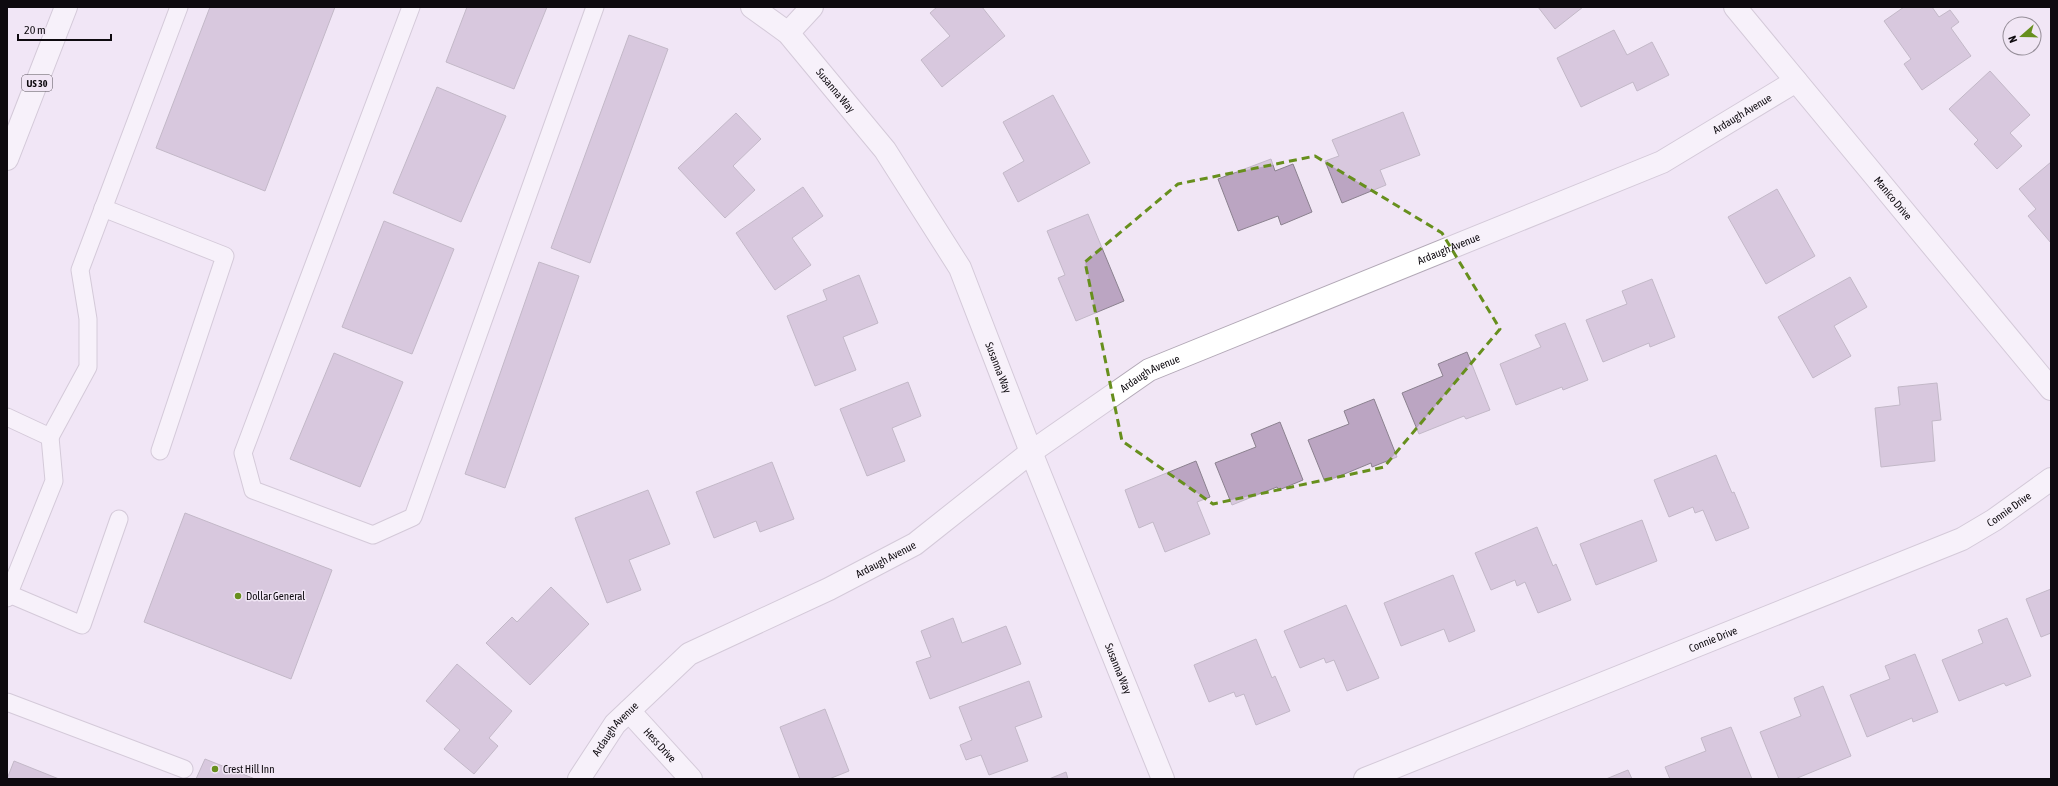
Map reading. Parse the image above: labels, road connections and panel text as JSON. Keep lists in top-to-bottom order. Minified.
{"streets":{"street":["US 30","Susanna Way","Ardaugh Avenue","Manico Drive","Connie Drive","Hess Drive"]},"crossings":[["Susanna Way","Ardaugh Avenue"],["Ardaugh Avenue","Manico Drive"],["Ardaugh Avenue","Hess Drive"]],"places":["Dollar General","Crest Hill Inn"],"scale_bar":"20 m","north":"left"}
